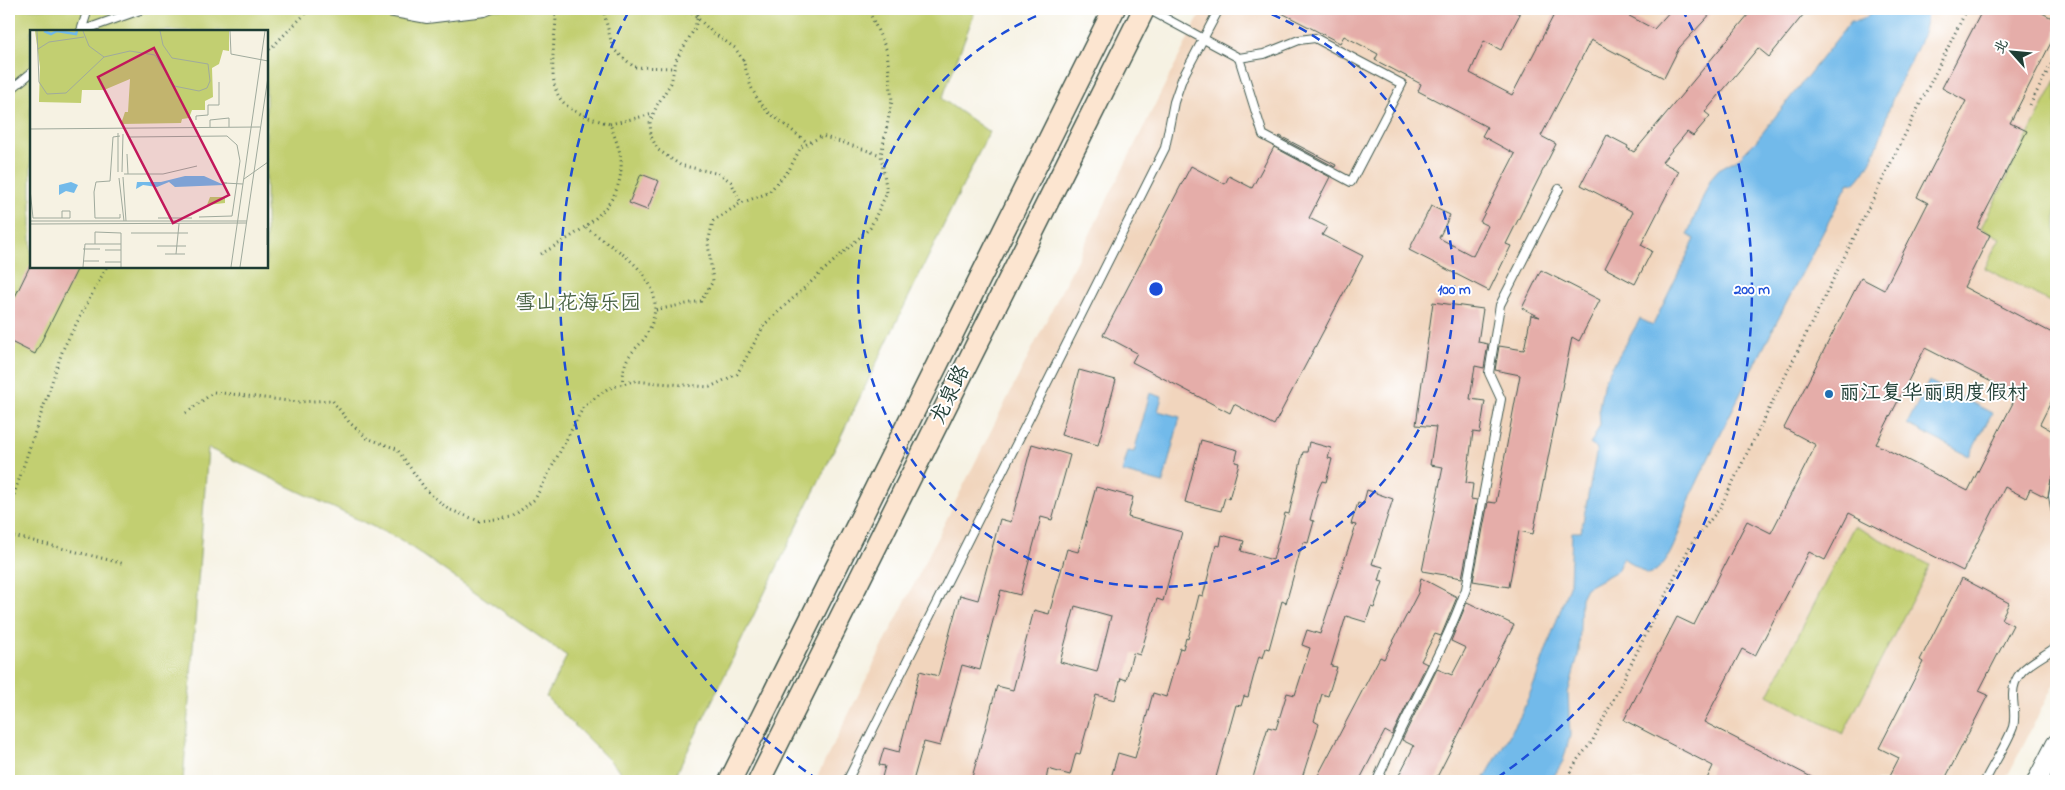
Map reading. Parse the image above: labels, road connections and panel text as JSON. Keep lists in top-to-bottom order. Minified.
{"streets":{"main road":["龙泉路"]},"parks":["雪山花海乐园"],"places":["丽江复华丽朗度假村"],"north":"top left","rings":["100 m","200 m"]}
